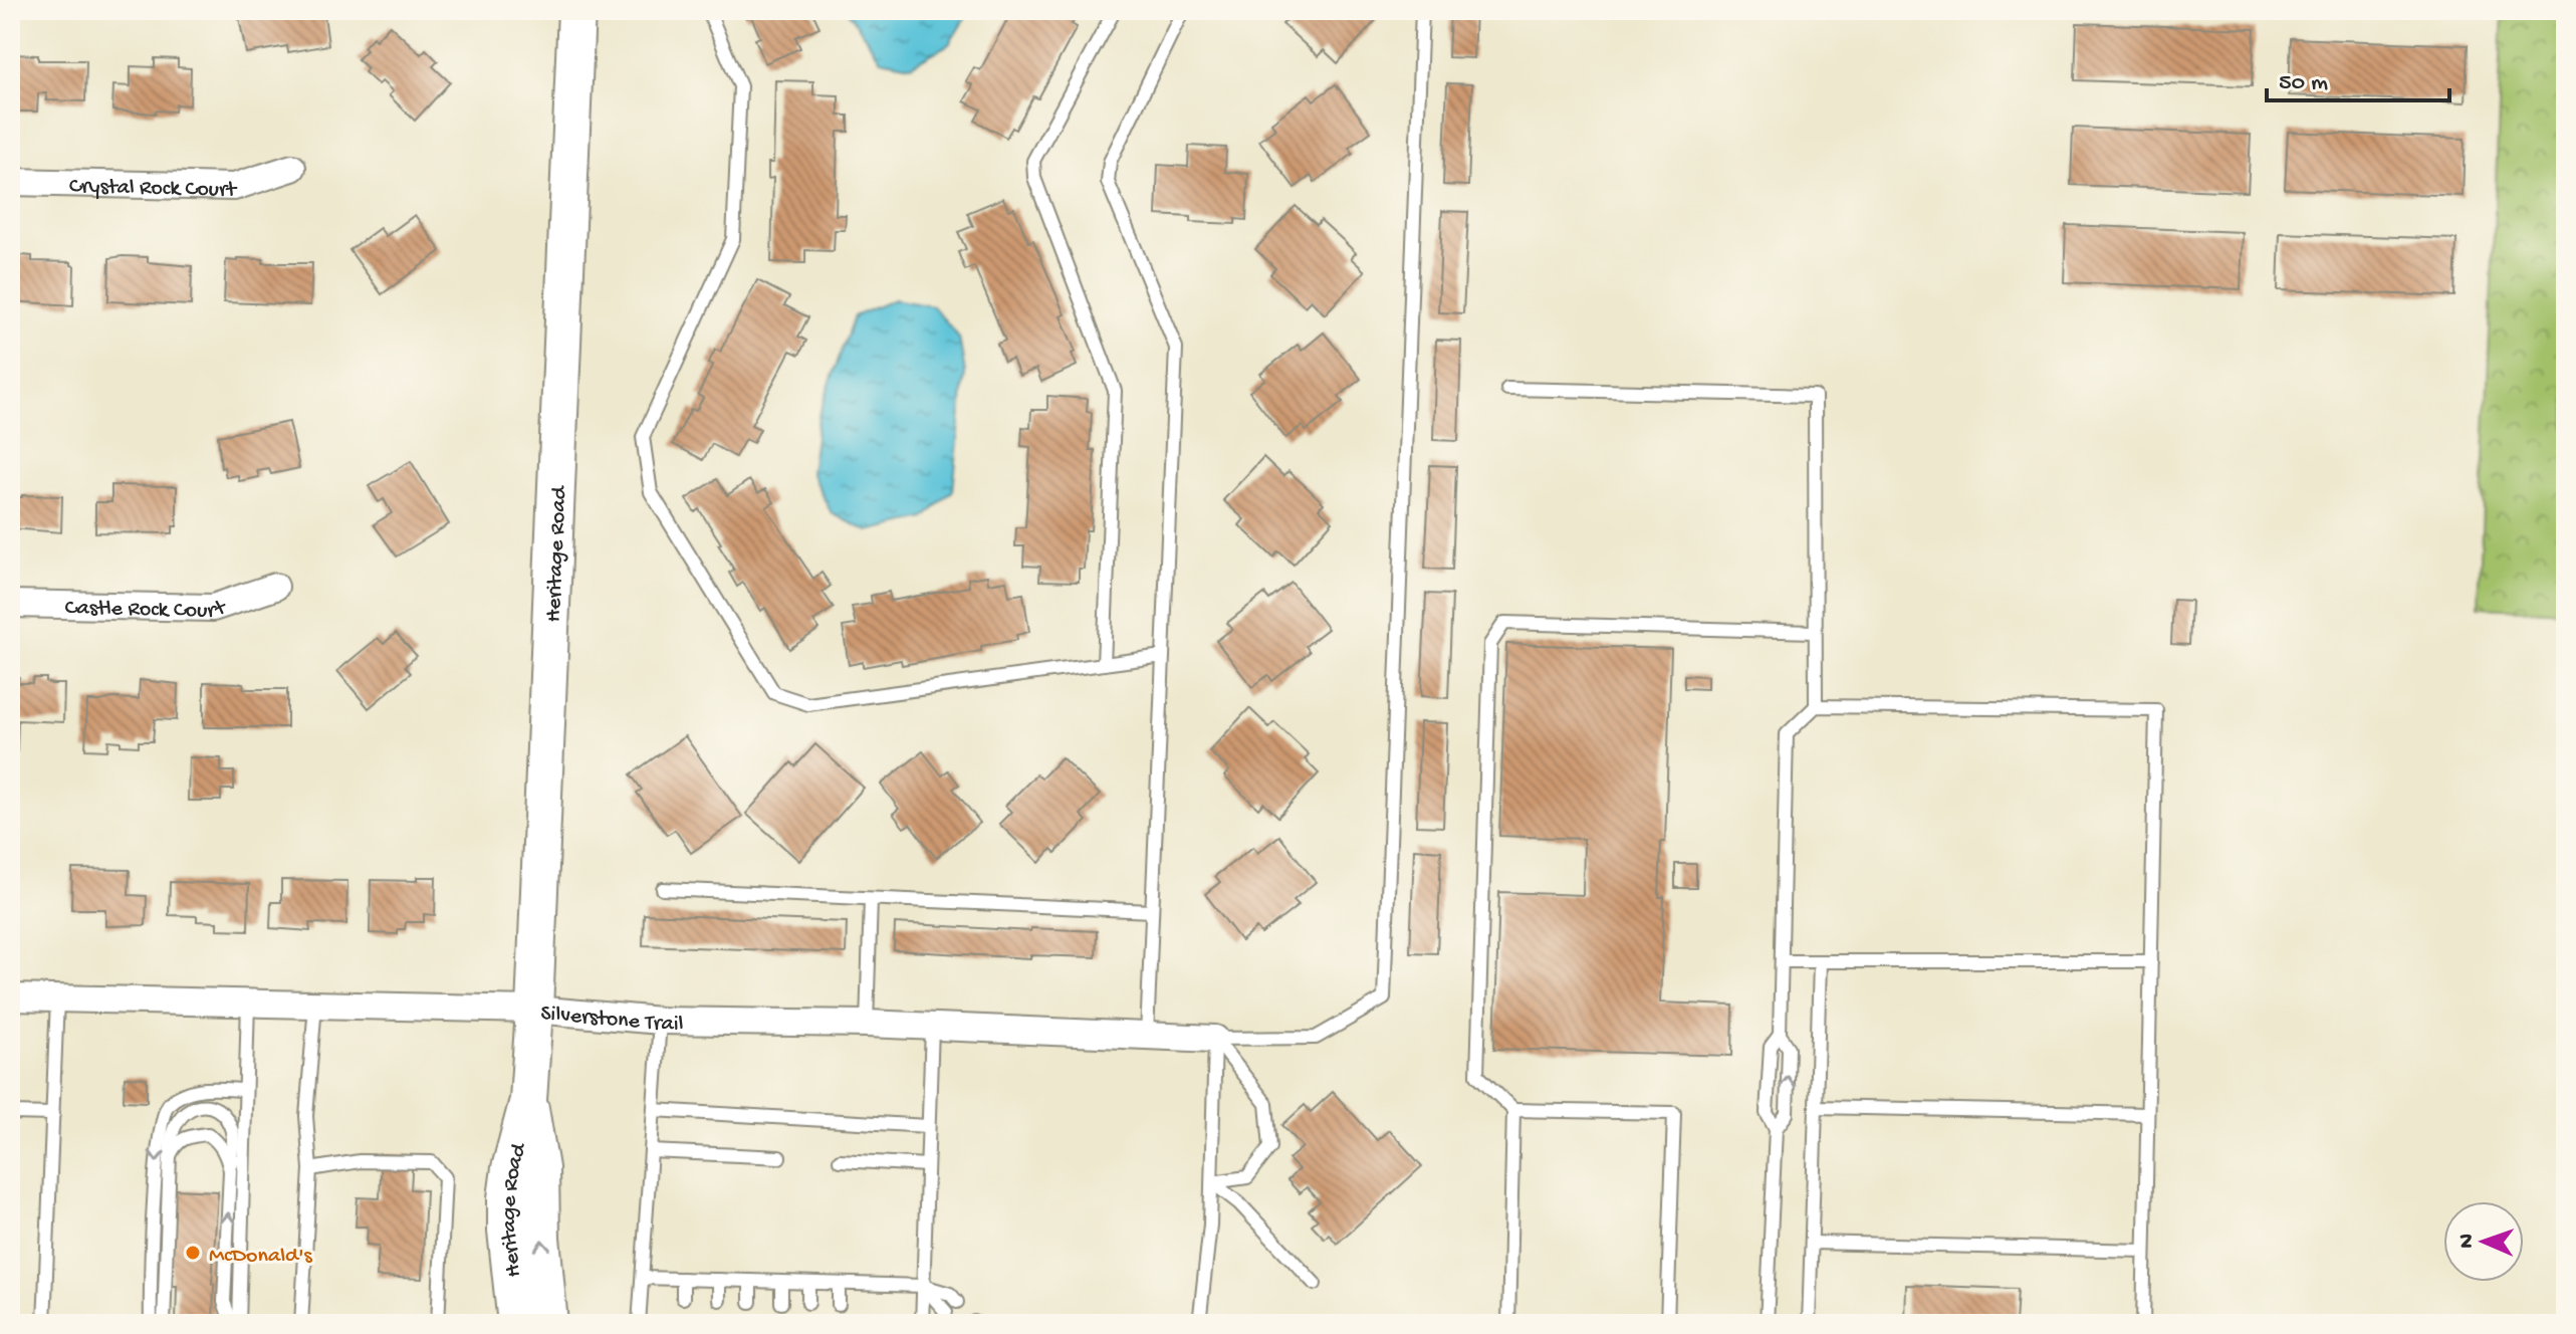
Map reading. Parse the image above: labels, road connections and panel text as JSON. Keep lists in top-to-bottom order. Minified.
{"streets":{"main road":["Heritage Road"],"street":["Crystal Rock Court","Castle Rock Court","Silverstone Trail"]},"crossings":[["Heritage Road","Silverstone Trail"]],"places":["McDonald's"],"scale_bar":"50 m","north":"left"}
